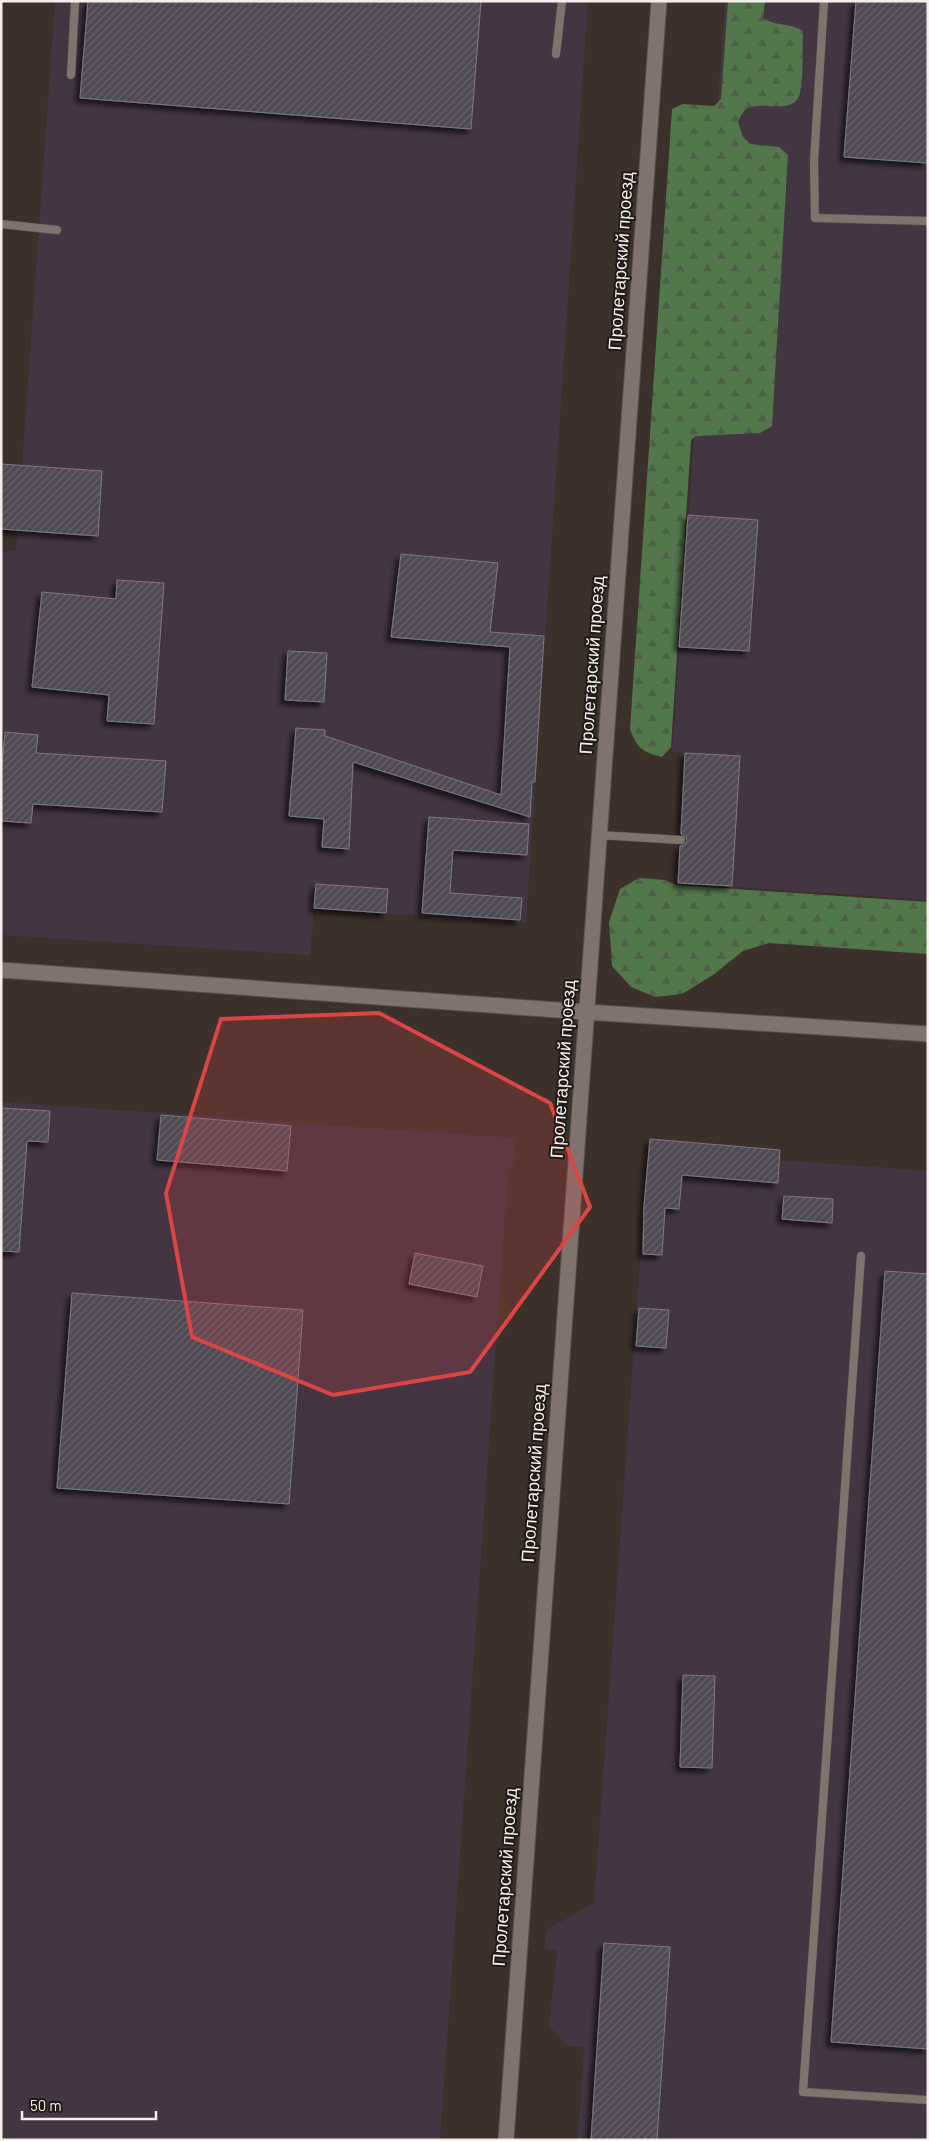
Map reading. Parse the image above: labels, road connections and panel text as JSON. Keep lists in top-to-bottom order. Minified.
{"streets":{"street":["Пролетарский проезд"]},"scale_bar":"50 m"}
